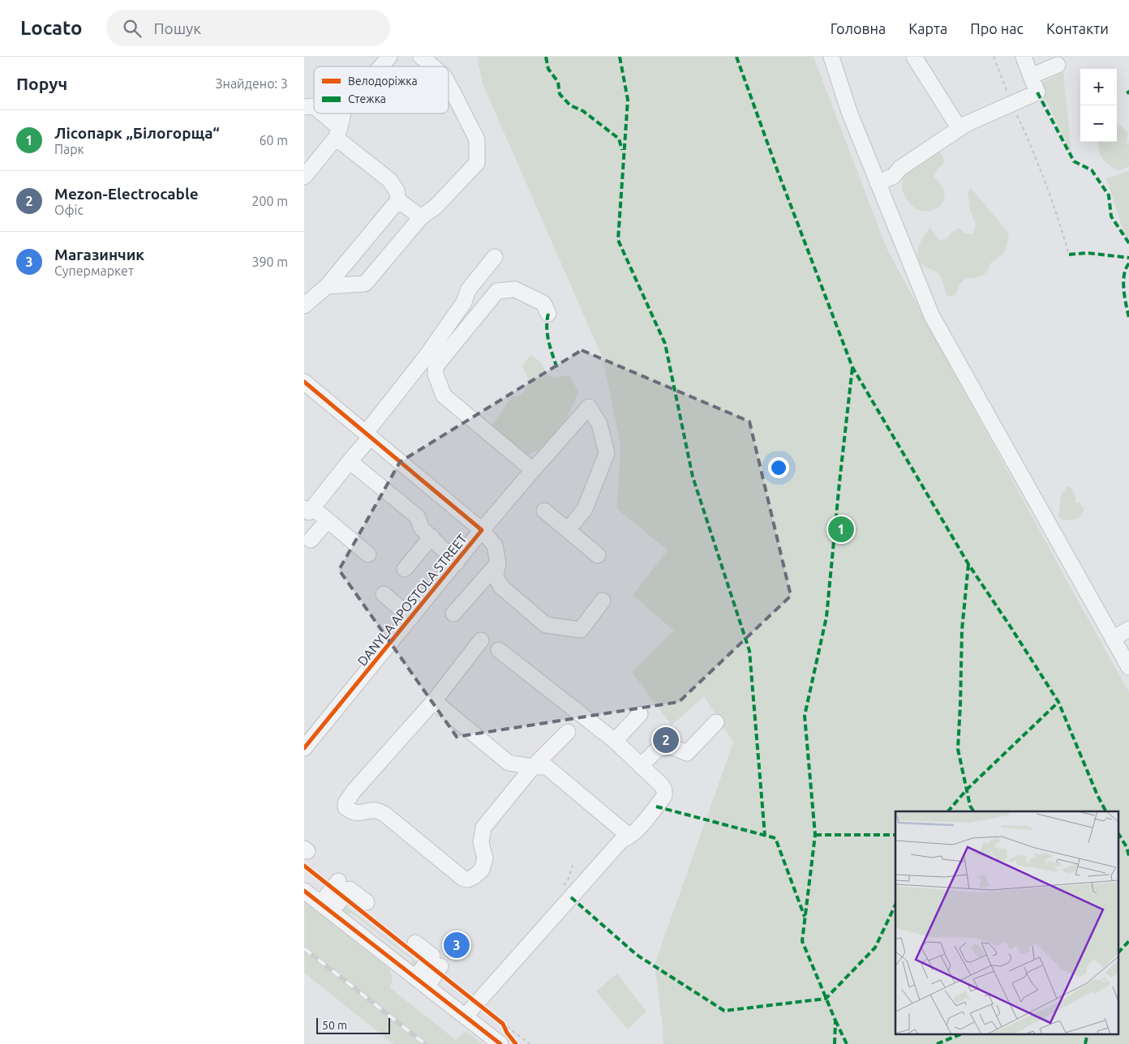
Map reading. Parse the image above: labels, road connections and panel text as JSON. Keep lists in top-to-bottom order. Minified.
{"streets":{"street":["DANYLA APOSTOLA STREET"]},"legend":["Велодоріжка","Стежка"],"scale_bar":"50 m","page":{"header":"Locato","search":"Пошук","nav":["Головна","Карта","Про нас","Контакти"],"heading":["Поруч","Знайдено: 3"],"map_buttons":["+","−"],"list":[{"mark":"1","name":"Лісопарк „Білогорща“","note":"Парк","value":"60 m"},{"mark":"2","name":"Mezon-Electrocable","note":"Офіс","value":"200 m"},{"mark":"3","name":"Магазинчик","note":"Супермаркет","value":"390 m"}],"pins":["1","2","3"],"scale":"50 m"}}
